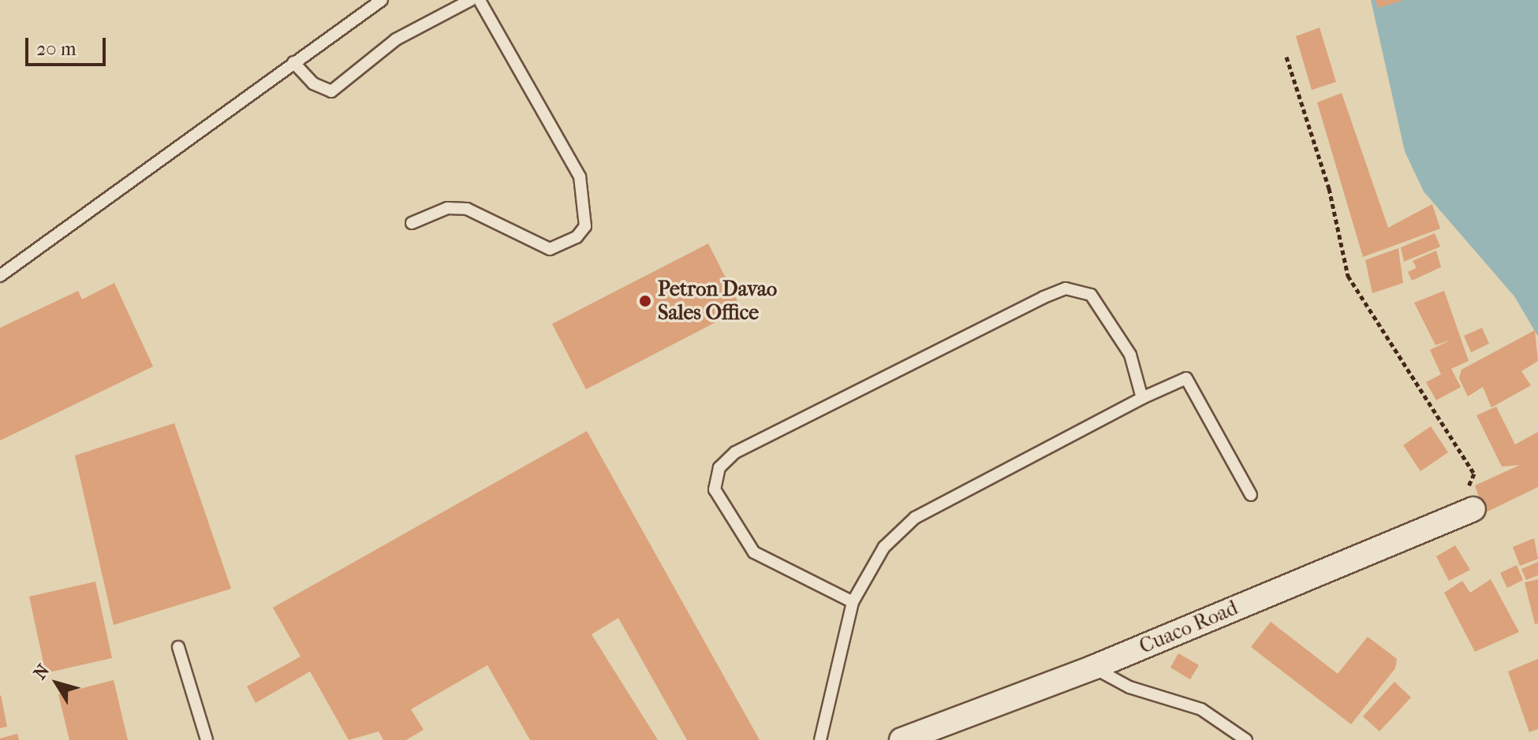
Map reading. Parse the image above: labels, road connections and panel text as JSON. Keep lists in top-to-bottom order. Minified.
{"streets":{"street":["Cuaco Road"]},"places":["Petron Davao Sales Office"],"scale_bar":"20 m","north":"top left"}
